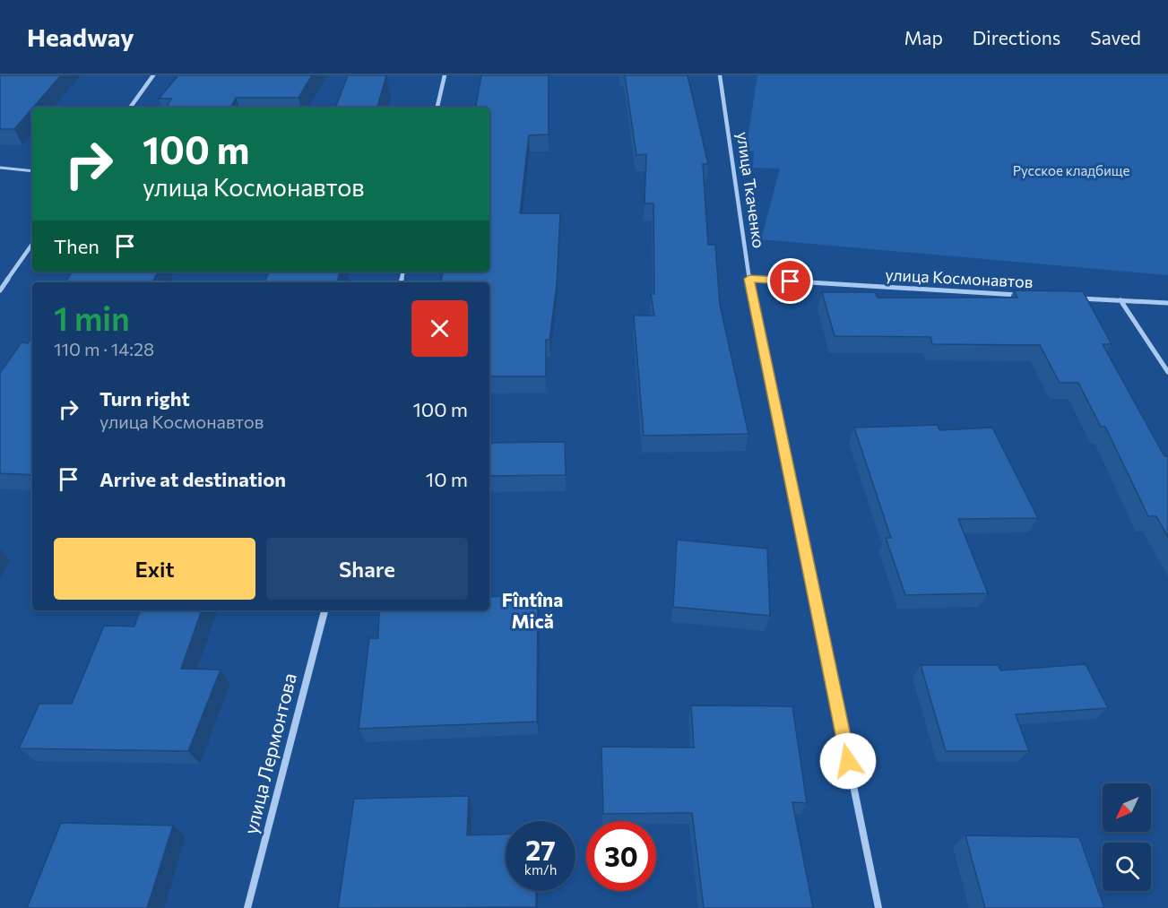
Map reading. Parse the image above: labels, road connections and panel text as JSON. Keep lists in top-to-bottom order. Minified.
{"streets":{"street":["улица Ткаченко","улица Космонавтов","улица Лермонтова"]},"crossings":[["улица Ткаченко","улица Космонавтов"]],"districts":["Fîntîna Mică"],"parks":["Русское кладбище"],"north":"bottom left","page":{"header":"Headway","nav":["Map","Directions","Saved"],"turn":["100 m","улица Космонавтов"],"then":"Then","heading":["1 min","110 m · 14:28"],"list":[{"name":"Turn right","note":"улица Космонавтов","value":"100 m"},{"name":"Arrive at destination","value":"10 m"}],"buttons":["Exit","Share"],"speed":"27 km/h","limit":"30"}}
